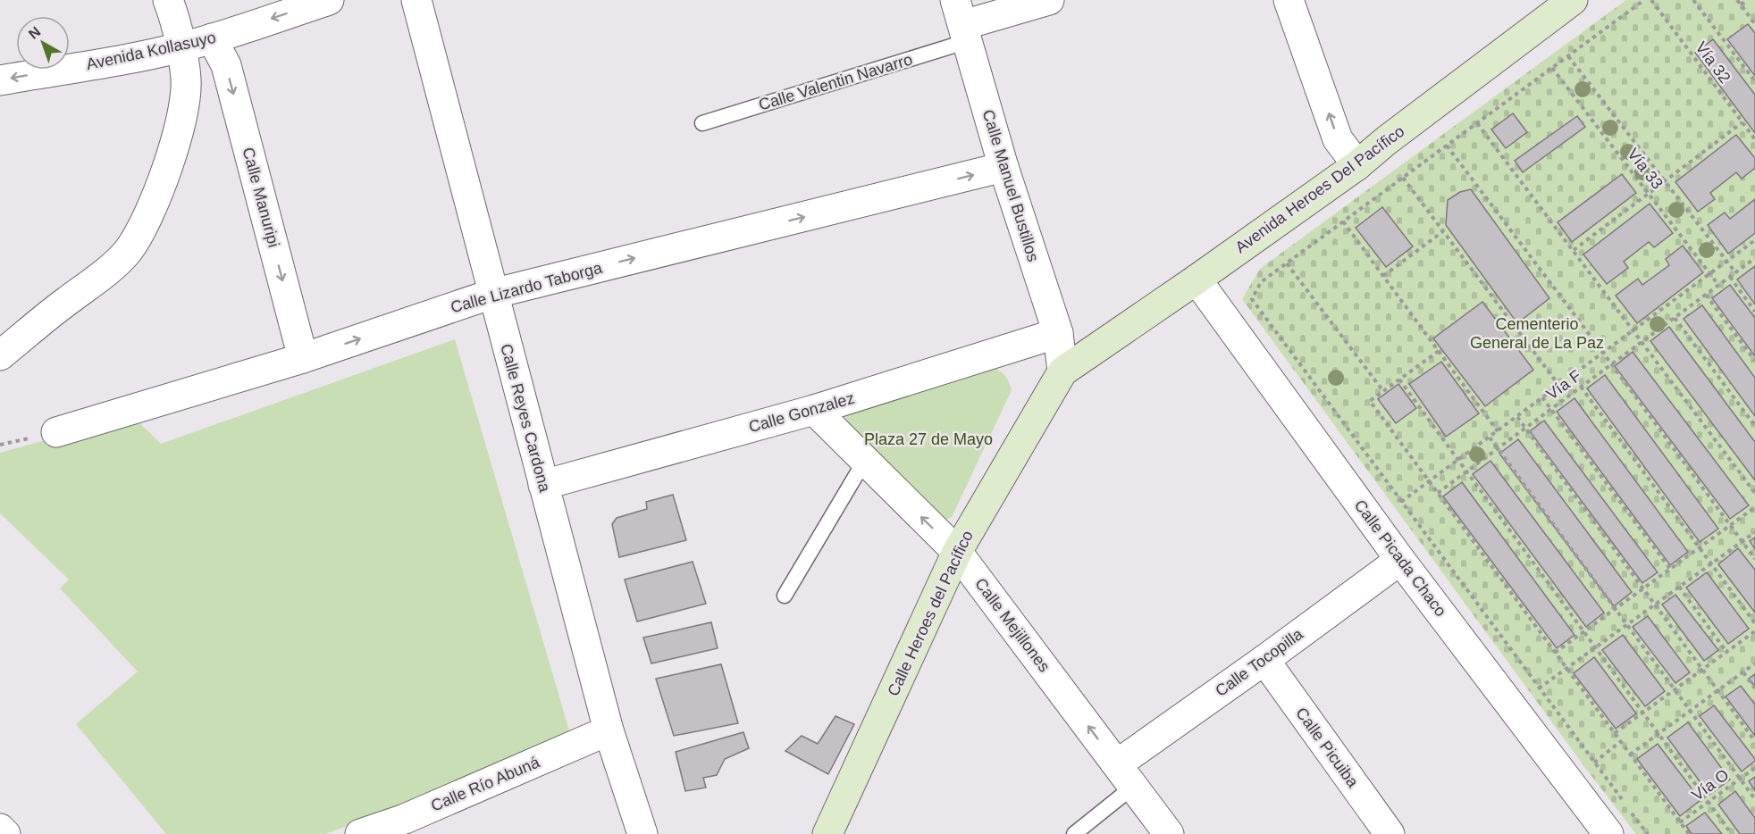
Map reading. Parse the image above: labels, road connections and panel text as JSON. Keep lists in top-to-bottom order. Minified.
{"streets":{"main road":["Avenida Heroes Del Pacífico","Calle Heroes del Pacífico"],"street":["Avenida Kollasuyo","Calle Valentin Navarro","Calle Manuel Bustillos","Calle Manuripi","Calle Lizardo Taborga","Calle Gonzalez","Calle Reyes Cardona","Calle Picada Chaco","Calle Mejillones","Calle Tocopilla","Calle Picuiba","Calle Río Abuná"],"path":["Vía 32","Vía 33","Vía F","Vía O"]},"crossings":[["Avenida Kollasuyo","Calle Manuripi"],["Calle Valentin Navarro","Calle Manuel Bustillos"],["Vía 33","Vía F"],["Calle Manuel Bustillos","Avenida Heroes Del Pacífico"],["Calle Manuel Bustillos","Calle Lizardo Taborga"],["Calle Manuel Bustillos","Calle Gonzalez"],["Calle Manuel Bustillos","Calle Heroes del Pacífico"],["Avenida Heroes Del Pacífico","Calle Picada Chaco"],["Avenida Heroes Del Pacífico","Calle Heroes del Pacífico"],["Calle Manuripi","Calle Lizardo Taborga"],["Calle Lizardo Taborga","Calle Reyes Cardona"],["Calle Gonzalez","Calle Reyes Cardona"],["Calle Gonzalez","Calle Mejillones"],["Calle Reyes Cardona","Calle Río Abuná"],["Calle Picada Chaco","Calle Tocopilla"],["Calle Heroes del Pacífico","Calle Mejillones"],["Calle Mejillones","Calle Tocopilla"],["Calle Tocopilla","Calle Picuiba"]],"one_way":["Avenida Kollasuyo","Calle Manuripi","Calle Lizardo Taborga","Calle Mejillones"],"parks":["Cementerio General de La Paz","Plaza 27 de Mayo"],"north":"top left"}
